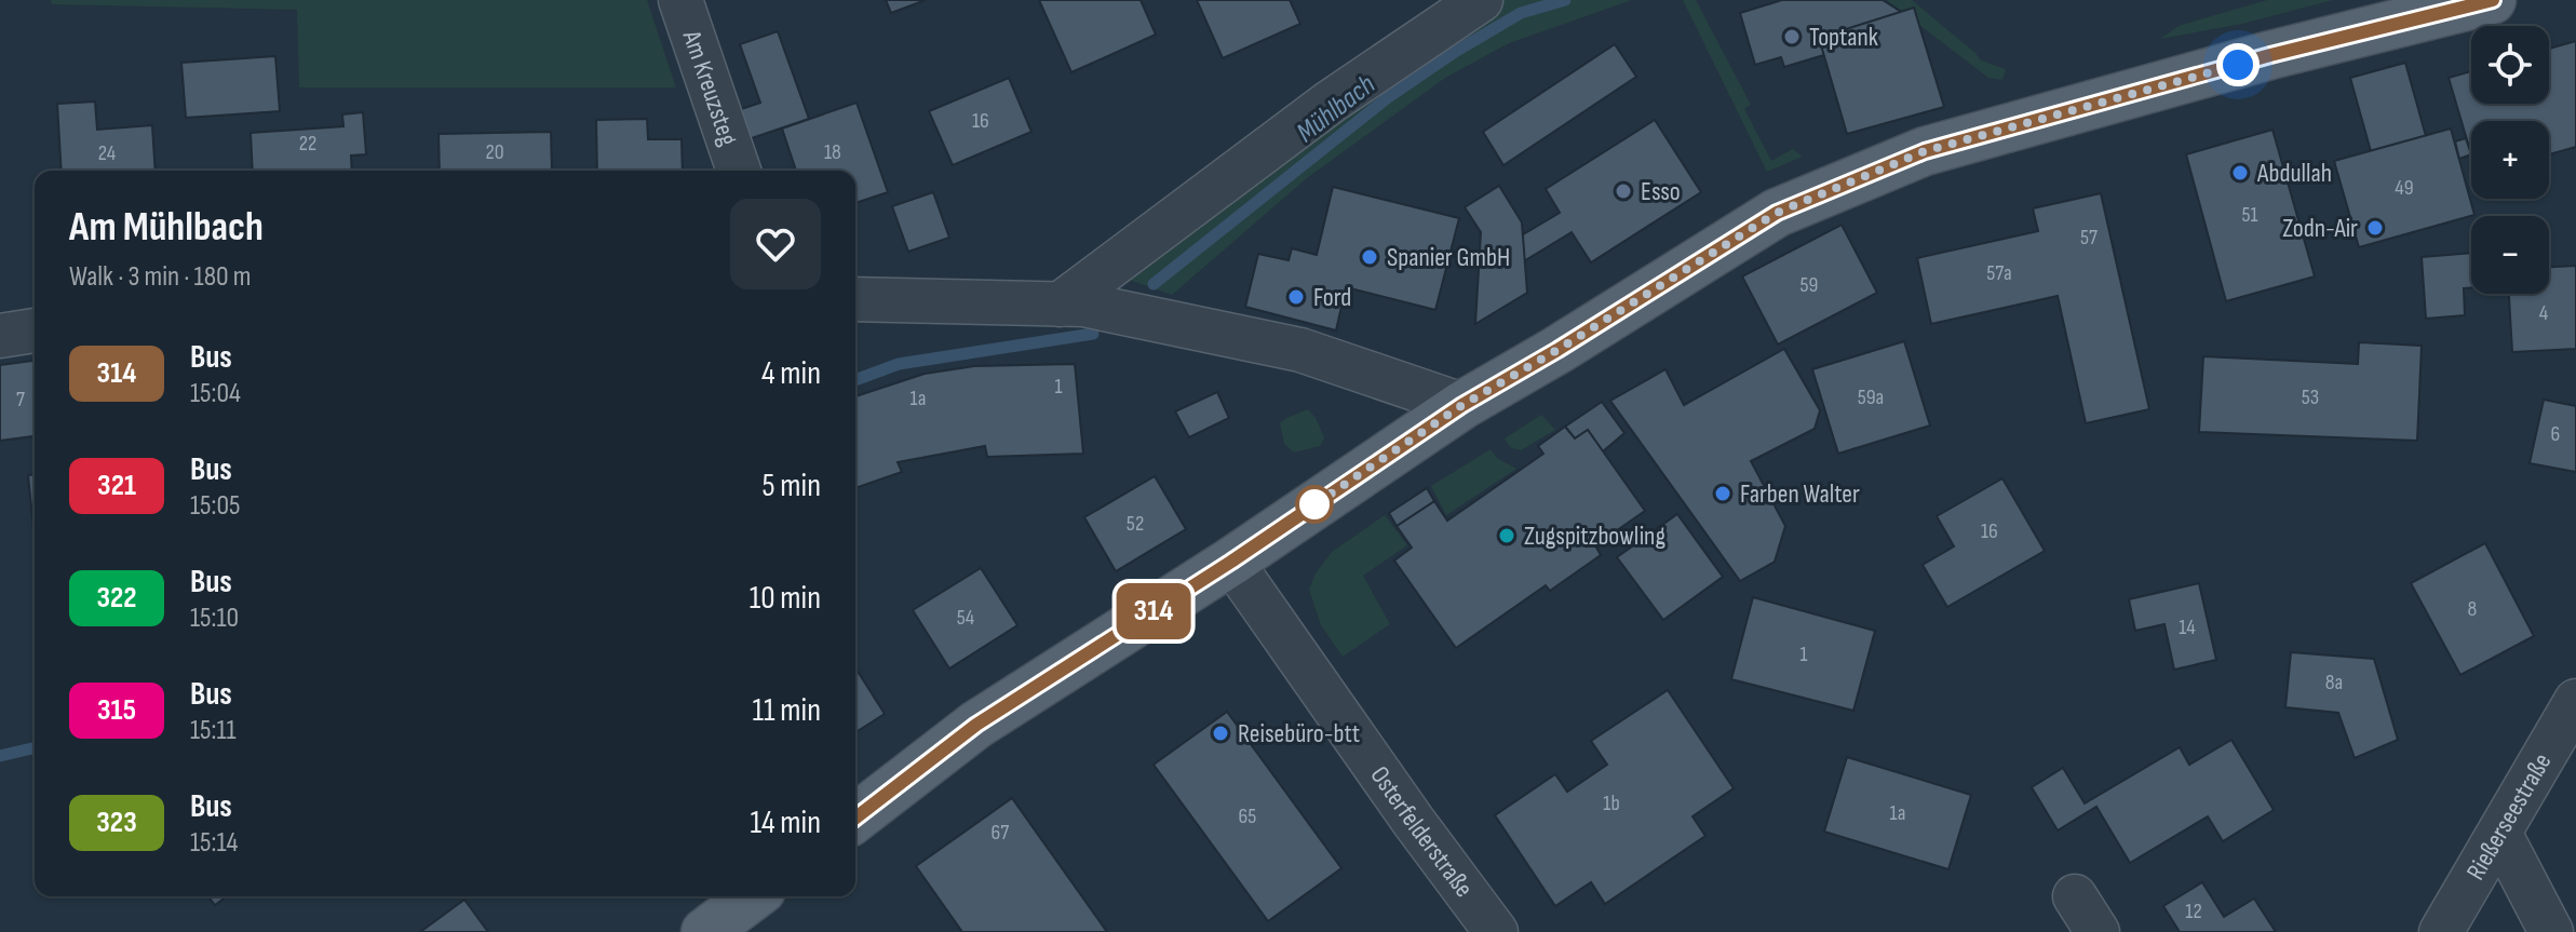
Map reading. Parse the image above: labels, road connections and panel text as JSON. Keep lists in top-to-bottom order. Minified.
{"streets":{"street":["Am Kreuzsteg","Rießerseestraße","Osterfelderstraße"]},"water":["Mühlbach"],"places":["Toptank","Abdullah","Esso","Zodn-Air","Spanier GmbH","Ford","Farben Walter","Zugspitzbowling","Reisebüro-btt"],"lines":["bus line 314"],"house_numbers":["16","22","20","18","24","49","51","57","57a","59","4","1","59a","53","1a","7","6","52","16","8","54","14","1","8a","1b","1a","65","67","12"],"page":{"on_map":"314","map_buttons":["+","−"],"heading":["Am Mühlbach","Walk · 3 min · 180 m"],"list":[{"mark":"314","name":"Bus","note":"15:04","value":"4 min"},{"mark":"321","name":"Bus","note":"15:05","value":"5 min"},{"mark":"322","name":"Bus","note":"15:10","value":"10 min"},{"mark":"315","name":"Bus","note":"15:11","value":"11 min"},{"mark":"323","name":"Bus","note":"15:14","value":"14 min"}]}}
